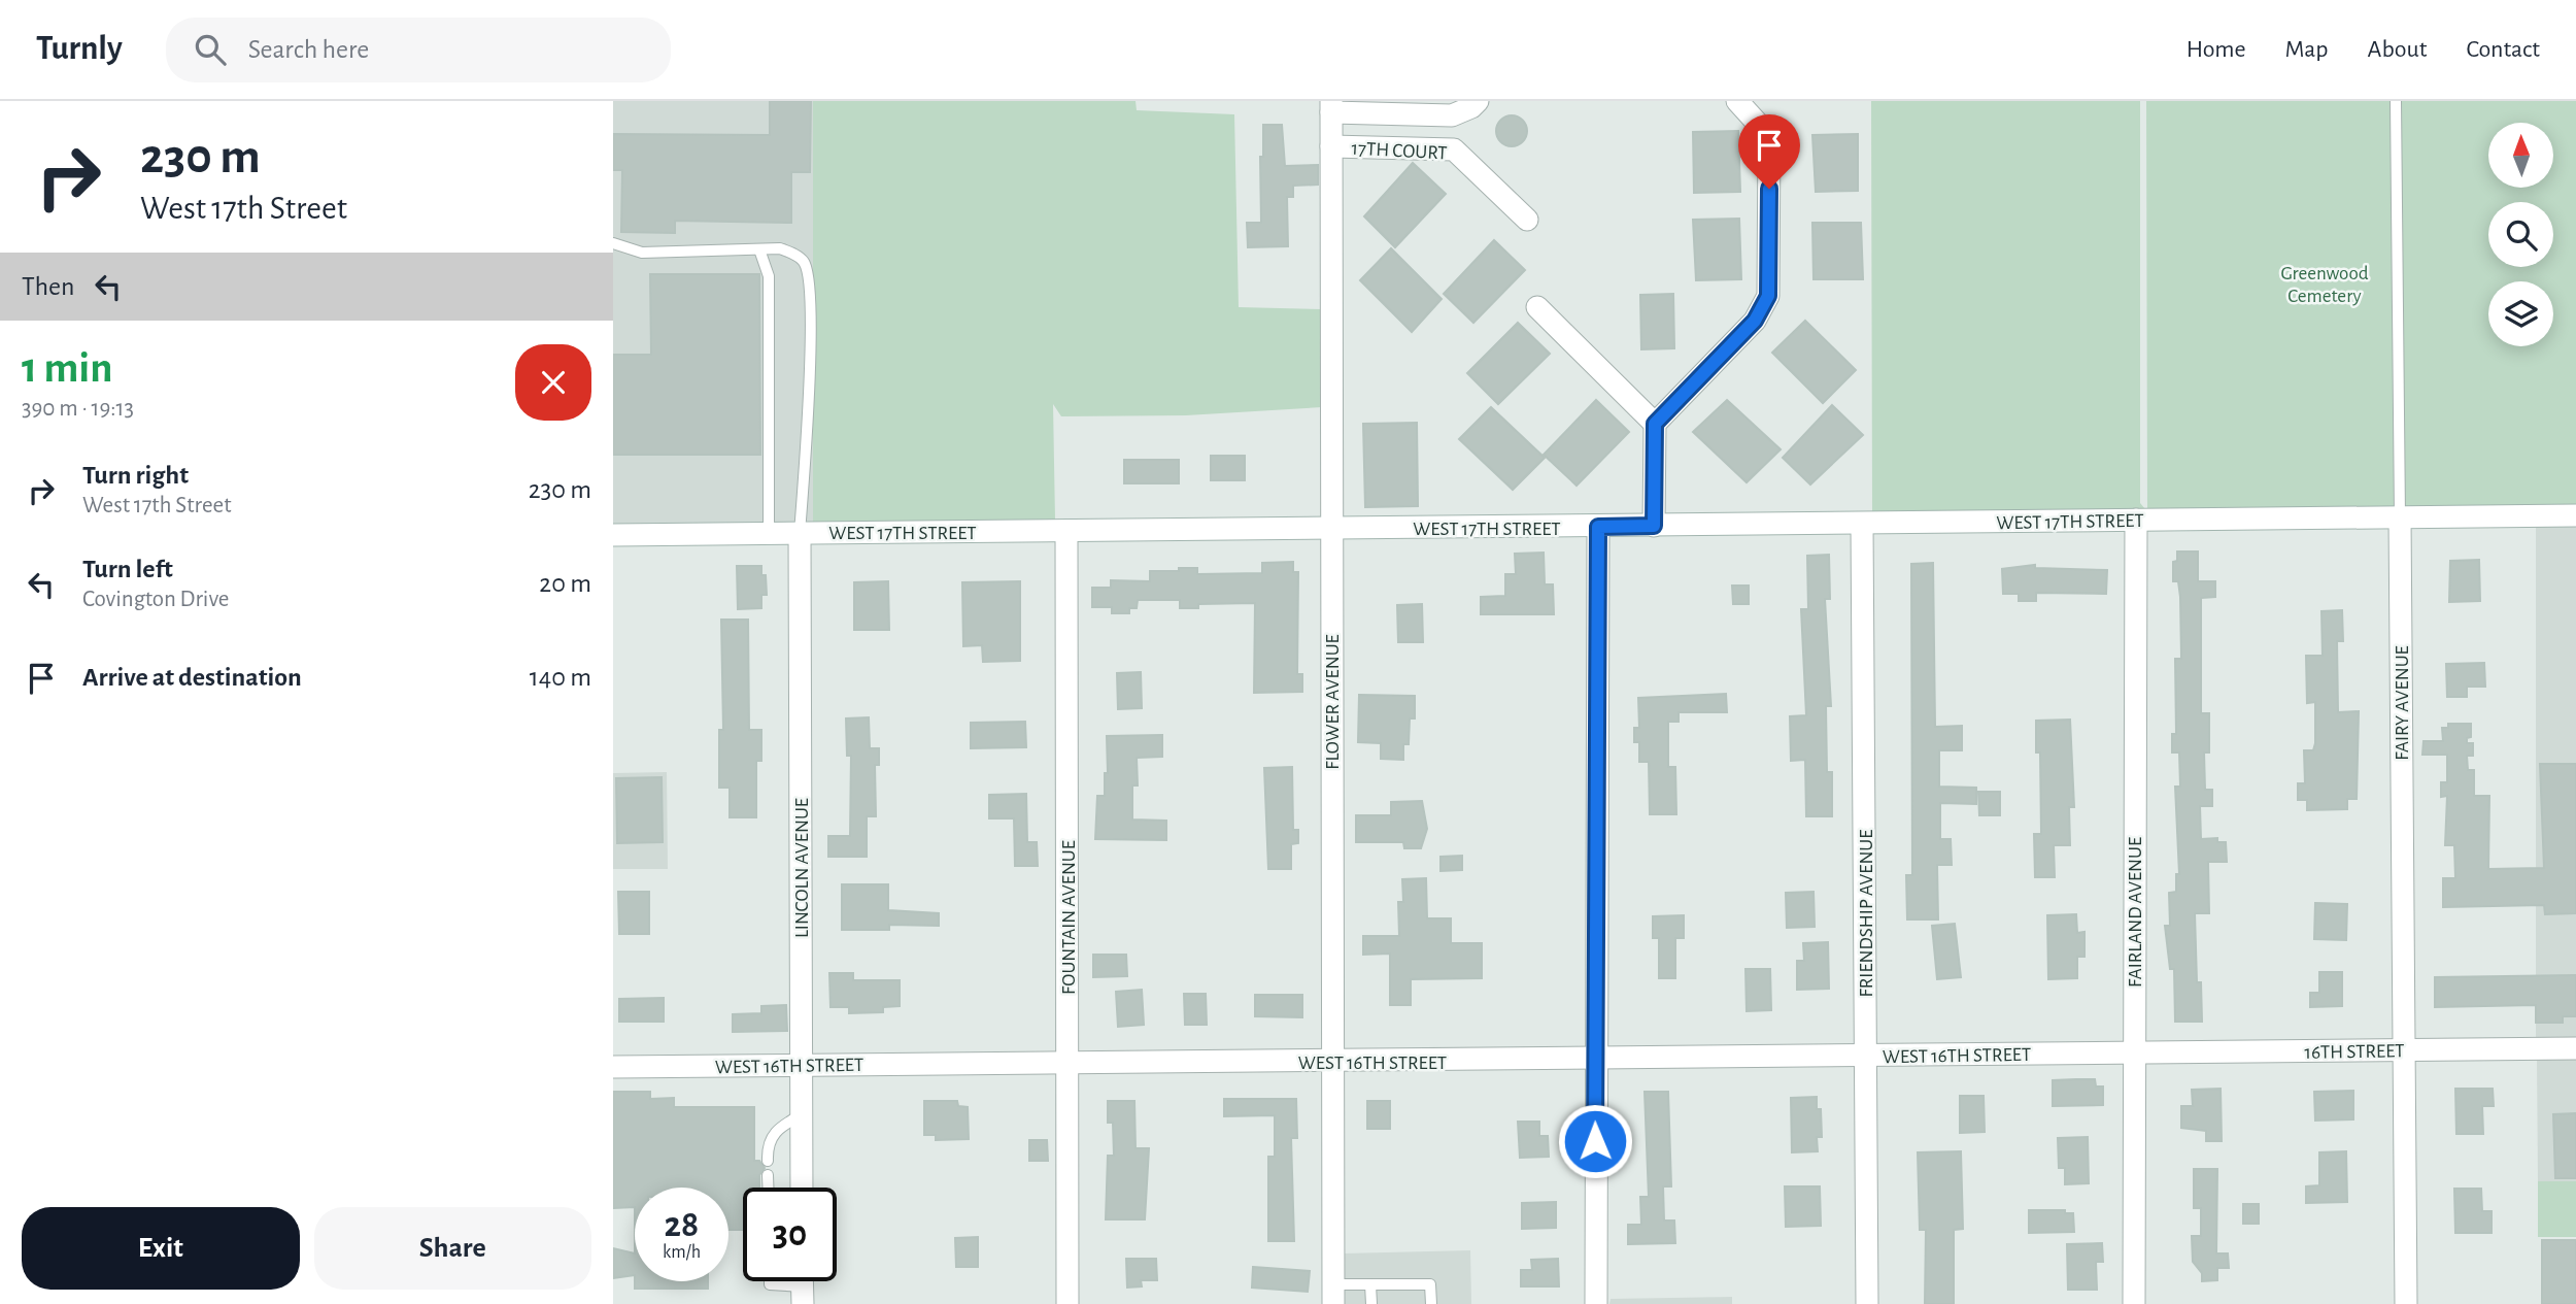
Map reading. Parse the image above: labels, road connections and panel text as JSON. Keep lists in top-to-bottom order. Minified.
{"streets":{"street":["17TH COURT","WEST 17TH STREET","FLOWER AVENUE","FAIRY AVENUE","LINCOLN AVENUE","FAIRLAND AVENUE","FRIENDSHIP AVENUE","FOUNTAIN AVENUE","16TH STREET","WEST 16TH STREET"]},"crossings":[["17TH COURT","FLOWER AVENUE"],["WEST 17TH STREET","FLOWER AVENUE"],["WEST 17TH STREET","FAIRY AVENUE"],["WEST 17TH STREET","LINCOLN AVENUE"],["WEST 17TH STREET","FAIRLAND AVENUE"],["WEST 17TH STREET","FRIENDSHIP AVENUE"],["WEST 17TH STREET","FOUNTAIN AVENUE"],["FLOWER AVENUE","WEST 16TH STREET"],["FAIRY AVENUE","16TH STREET"],["LINCOLN AVENUE","WEST 16TH STREET"],["FAIRLAND AVENUE","16TH STREET"],["FAIRLAND AVENUE","WEST 16TH STREET"],["FRIENDSHIP AVENUE","WEST 16TH STREET"],["FOUNTAIN AVENUE","WEST 16TH STREET"],["16TH STREET","WEST 16TH STREET"]],"parks":["Greenwood Cemetery"],"north":"top","page":{"header":"Turnly","search":"Search here","nav":["Home","Map","About","Contact"],"turn":["230 m","West 17th Street"],"then":"Then","heading":["1 min","390 m · 19:13"],"list":[{"name":"Turn right","note":"West 17th Street","value":"230 m"},{"name":"Turn left","note":"Covington Drive","value":"20 m"},{"name":"Arrive at destination","value":"140 m"}],"speed":"28 km/h","limit":"30","buttons":["Exit","Share"]}}
